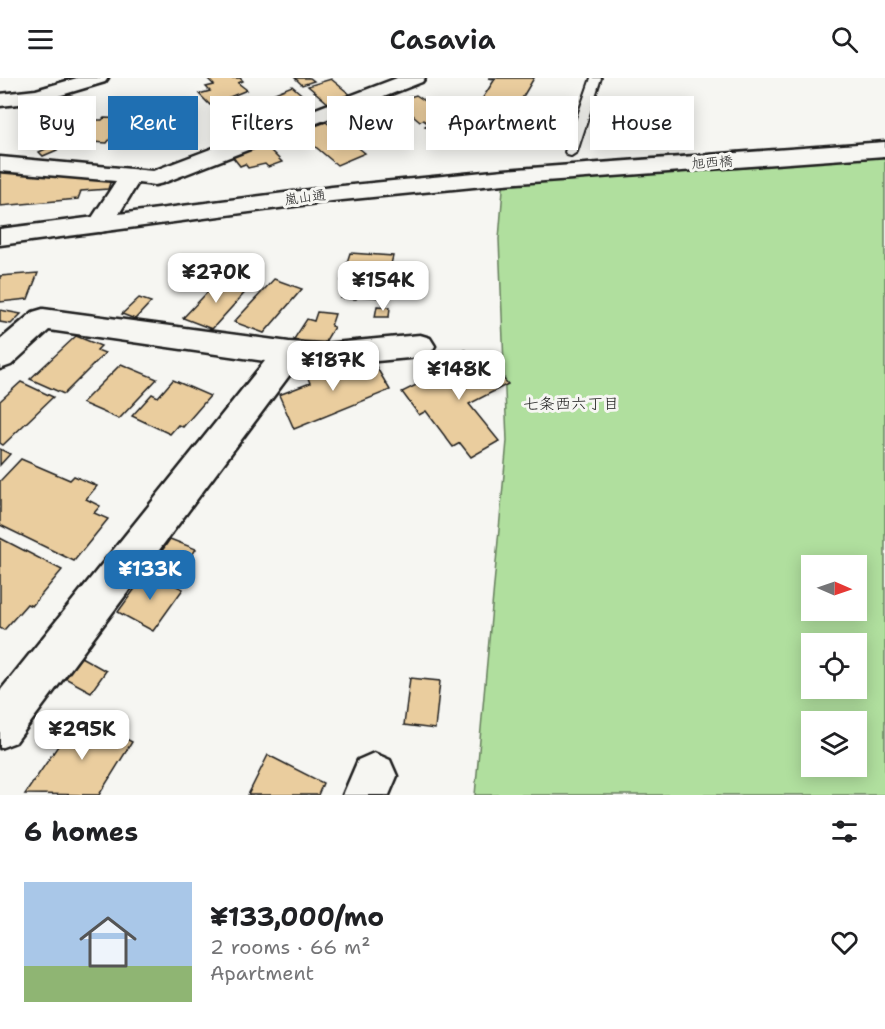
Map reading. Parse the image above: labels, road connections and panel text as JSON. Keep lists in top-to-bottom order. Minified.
{"streets":{"street":["旭西橋","嵐山通"]},"crossings":[["旭西橋","嵐山通"]],"districts":["七条西六丁目"],"north":"right","page":{"header":"Casavia","chip":["Buy","Rent","Filters","New","Apartment","House"],"price":["¥270K","¥154K","¥187K","¥148K","¥133K","¥295K"],"heading":"6 homes","list":[{"name":"¥133,000/mo","note":"2 rooms · 66 m² · Apartment"}]}}
